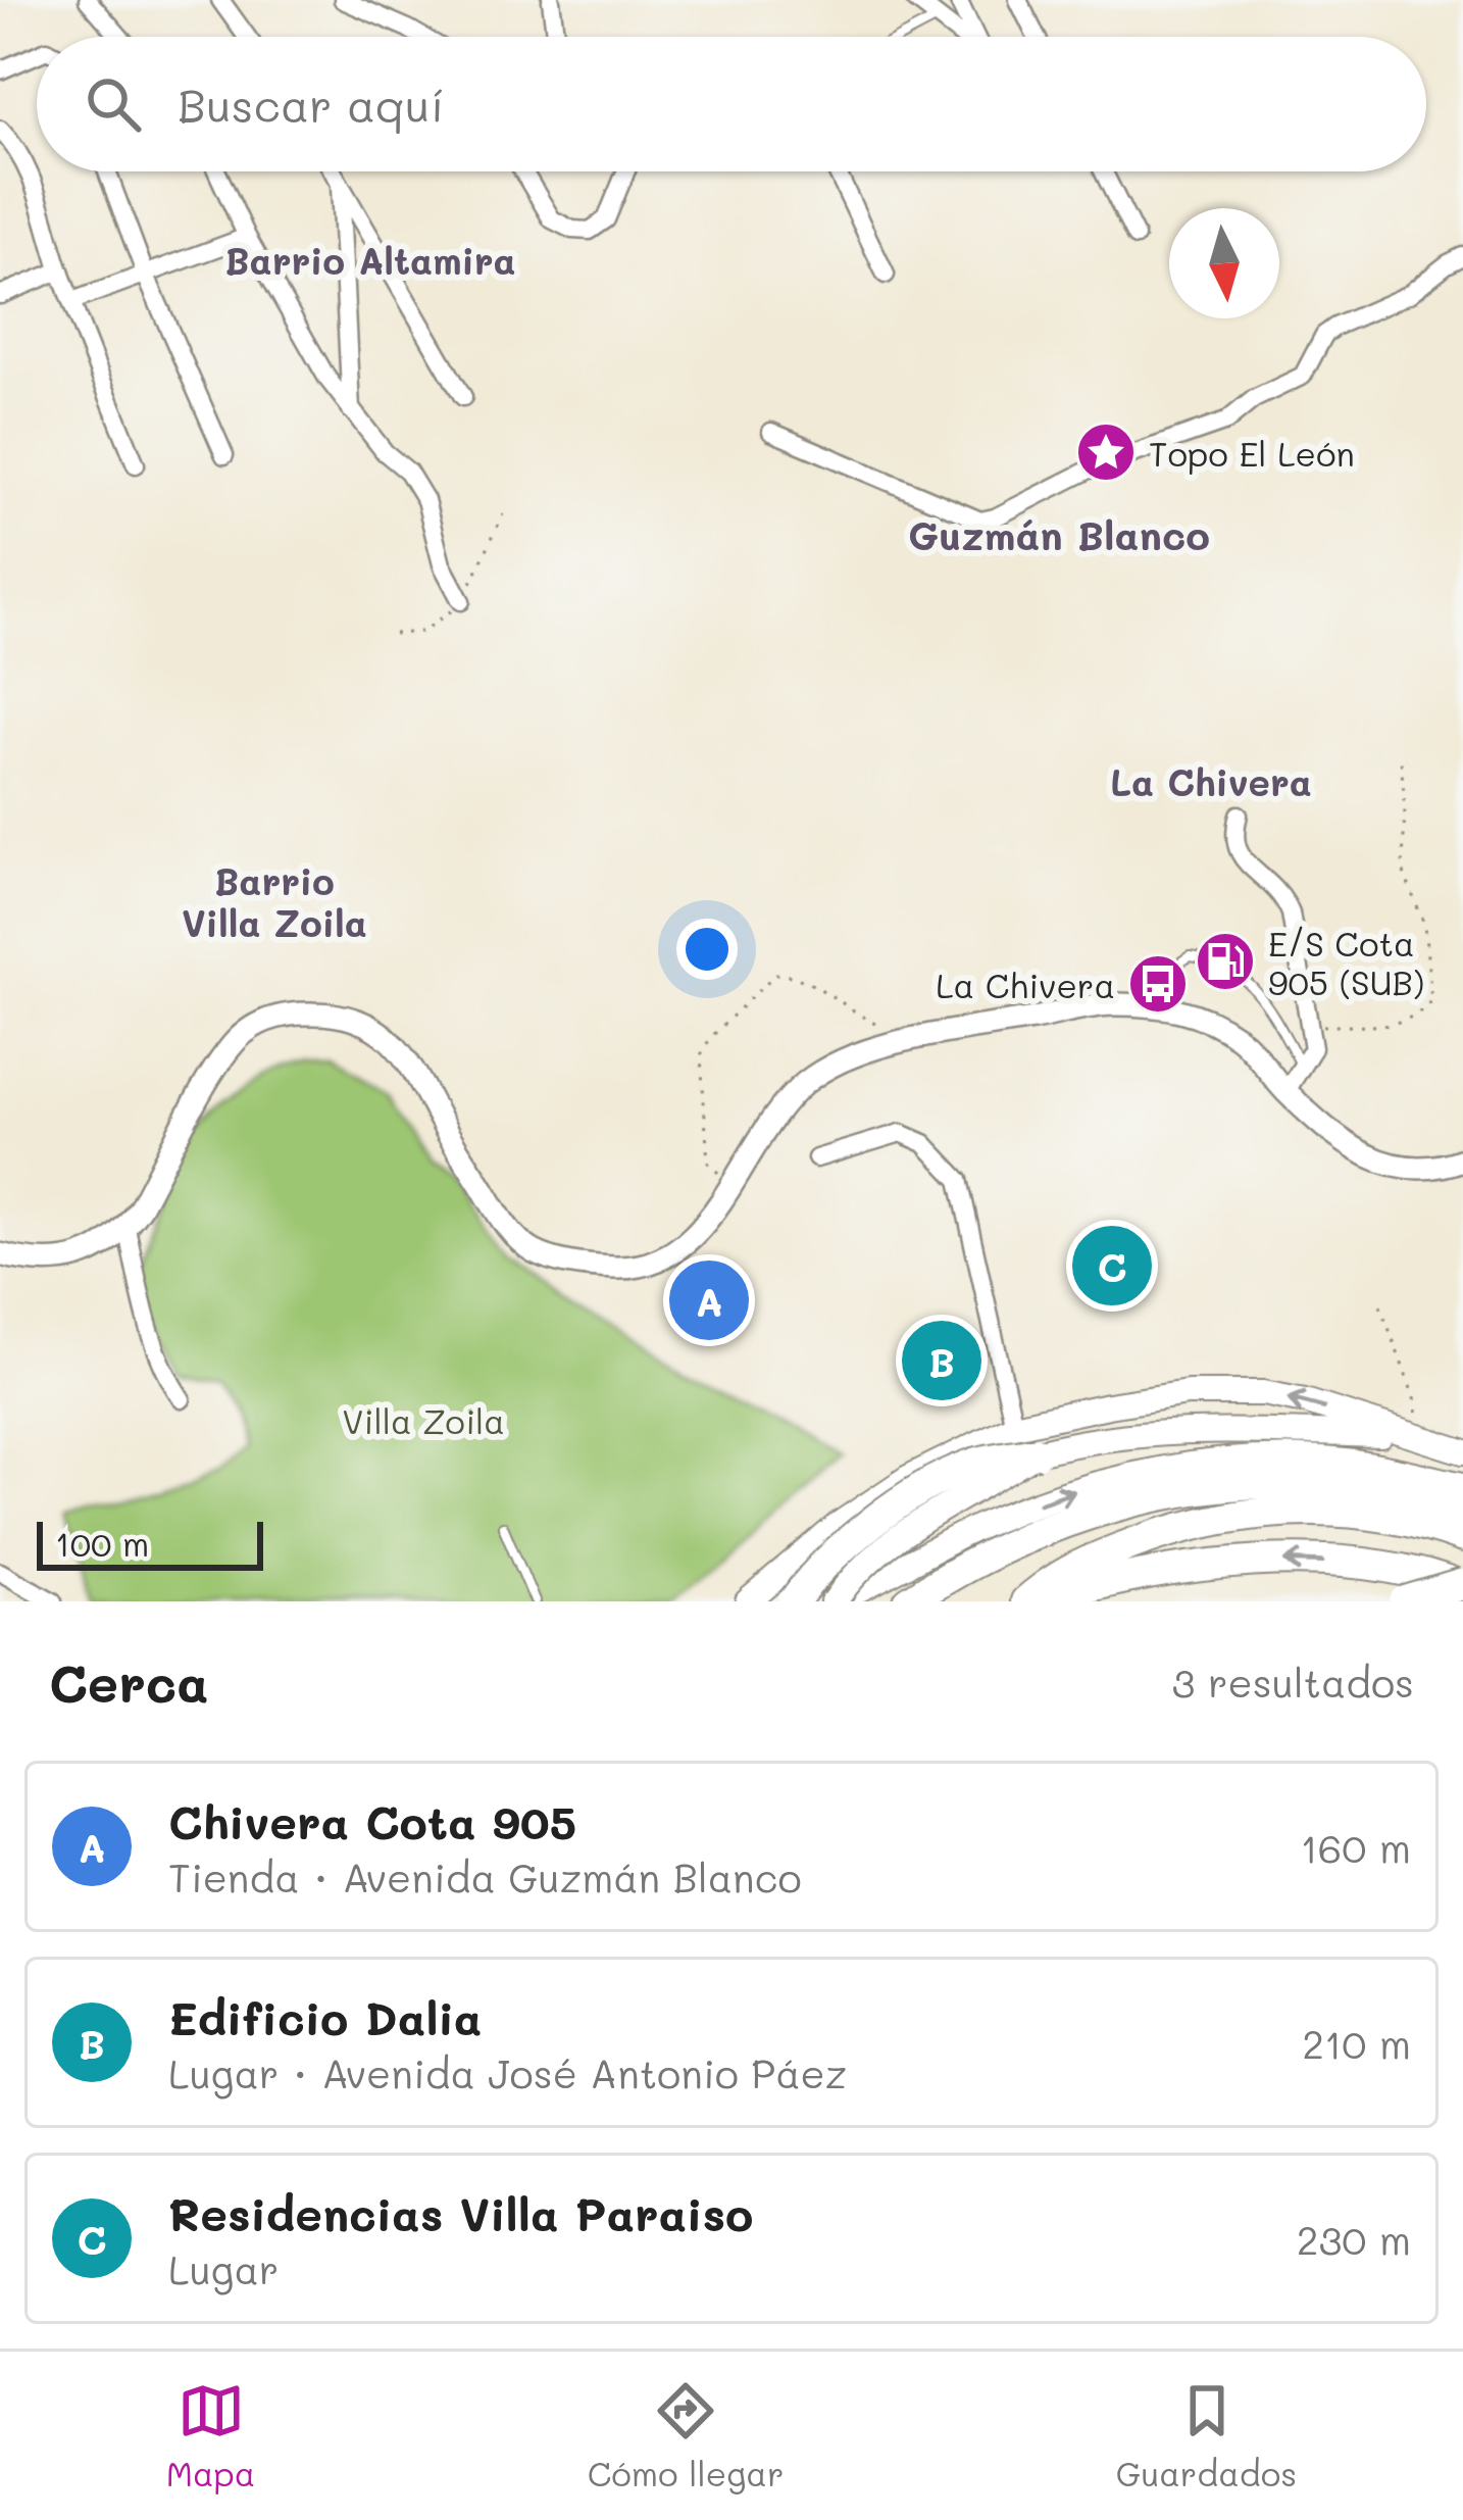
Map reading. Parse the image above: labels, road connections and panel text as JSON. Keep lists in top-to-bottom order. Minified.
{"districts":["Barrio Altamira","Guzmán Blanco","La Chivera","Barrio Villa Zoila"],"parks":["Villa Zoila"],"places":{"place":["Topo El León"],"fuel station":["E/S Cota 905 (SUB)"],"bus stop":["La Chivera"]},"scale_bar":"100 m","north":"bottom","page":{"search":"Buscar aquí","pins":["C","A","B"],"scale":"100 m","heading":["Cerca","3 resultados"],"list":[{"mark":"A","name":"Chivera Cota 905","note":"Tienda · Avenida Guzmán Blanco","value":"160 m"},{"mark":"B","name":"Edificio Dalia","note":"Lugar · Avenida José Antonio Páez","value":"210 m"},{"mark":"C","name":"Residencias Villa Paraiso","note":"Lugar","value":"230 m"}],"nav":["Mapa","Cómo llegar","Guardados"]}}
